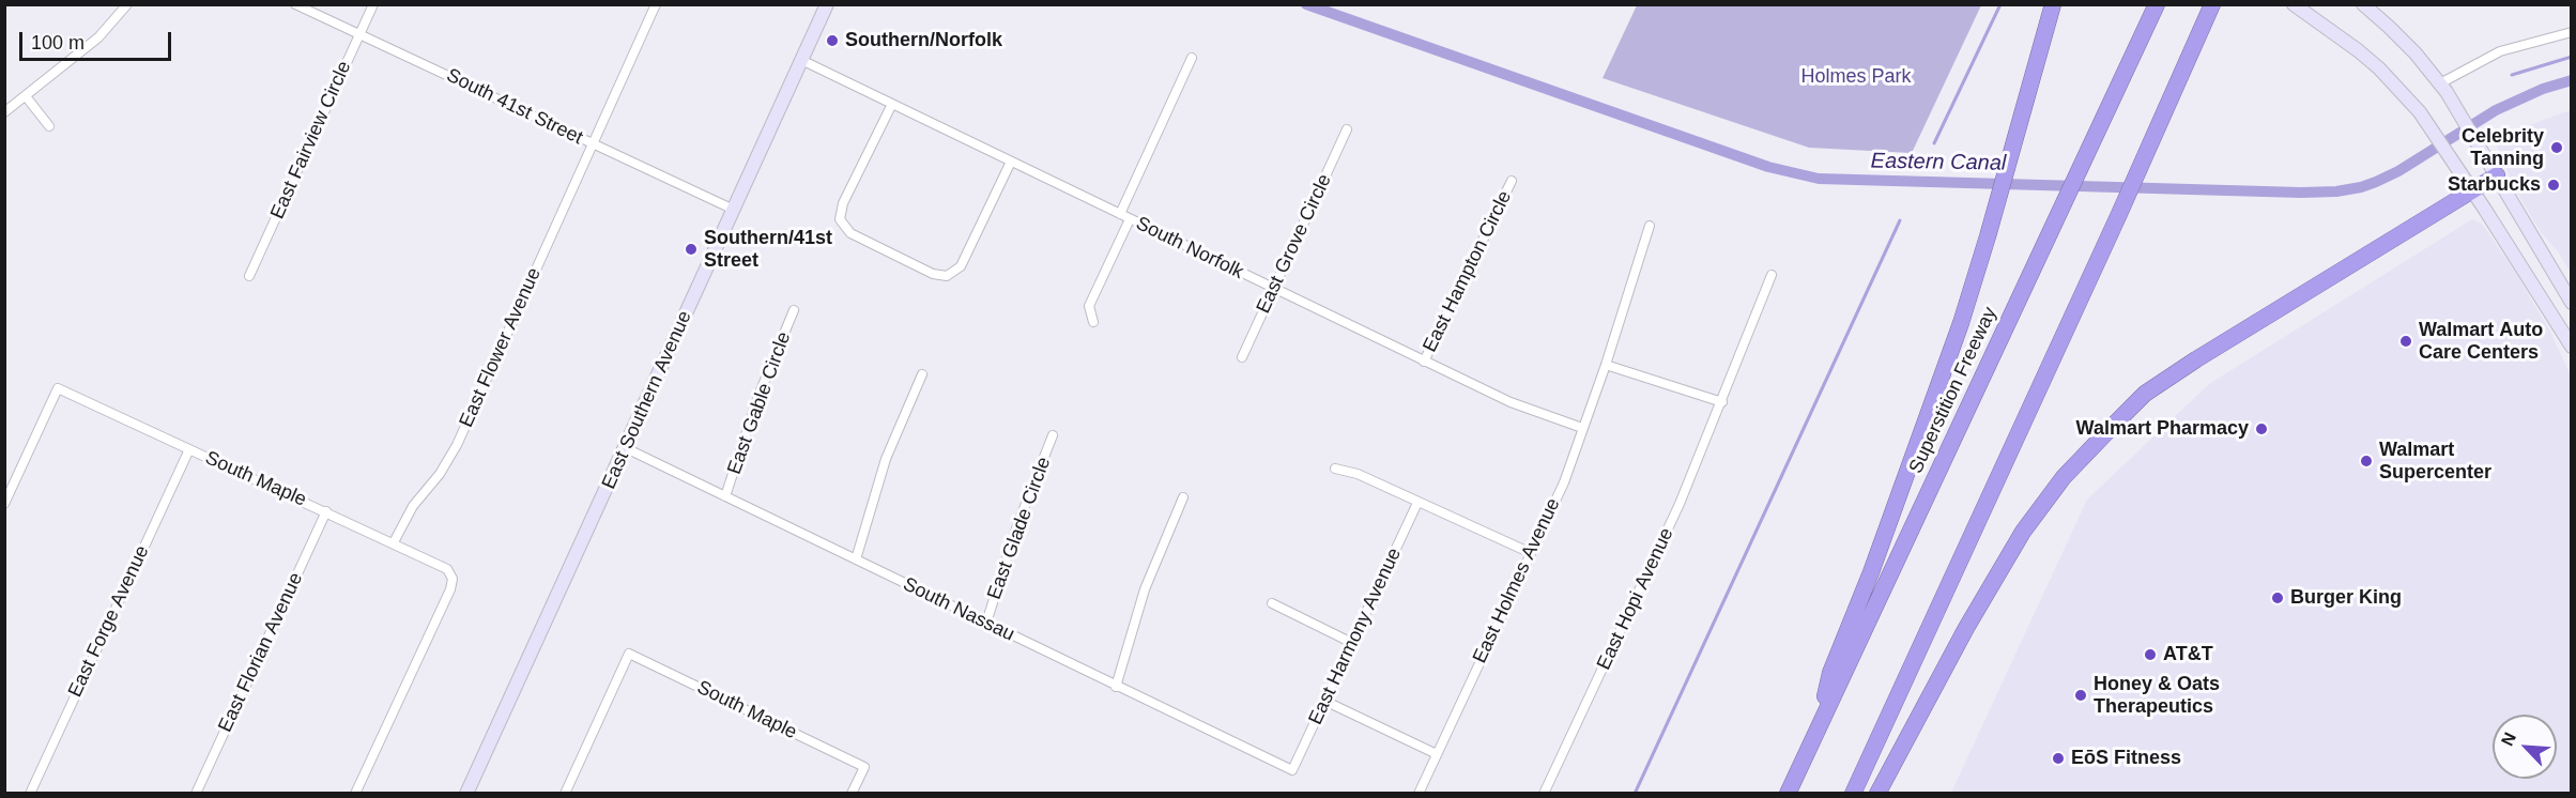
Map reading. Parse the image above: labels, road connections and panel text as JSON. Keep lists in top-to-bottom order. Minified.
{"streets":{"highway":["Superstition Freeway"],"main road":["East Southern Avenue"],"street":["South 41st Street","East Fairview Circle","East Grove Circle","South Norfolk","East Hampton Circle","East Flower Avenue","East Gable Circle","South Maple","East Glade Circle","East Holmes Avenue","East Hopi Avenue","South Nassau","East Forge Avenue","East Harmony Avenue","East Florian Avenue"]},"crossings":[["South 41st Street","East Fairview Circle"],["South 41st Street","East Flower Avenue"],["South 41st Street","East Southern Avenue"],["East Grove Circle","South Norfolk"],["South Norfolk","East Hampton Circle"],["South Norfolk","East Southern Avenue"],["South Norfolk","East Holmes Avenue"],["East Flower Avenue","South Maple"],["East Southern Avenue","South Nassau"],["East Gable Circle","South Nassau"],["South Maple","East Forge Avenue"],["South Maple","East Florian Avenue"],["East Glade Circle","South Nassau"],["South Nassau","East Harmony Avenue"]],"water":["Eastern Canal"],"parks":["Holmes Park"],"places":["Southern/Norfolk","Celebrity Tanning","Starbucks","Southern/41st Street","Walmart Auto Care Centers","Walmart Pharmacy","Walmart Supercenter","Burger King","AT&T","Honey & Oats Therapeutics","EōS Fitness"],"scale_bar":"100 m","north":"top left"}
